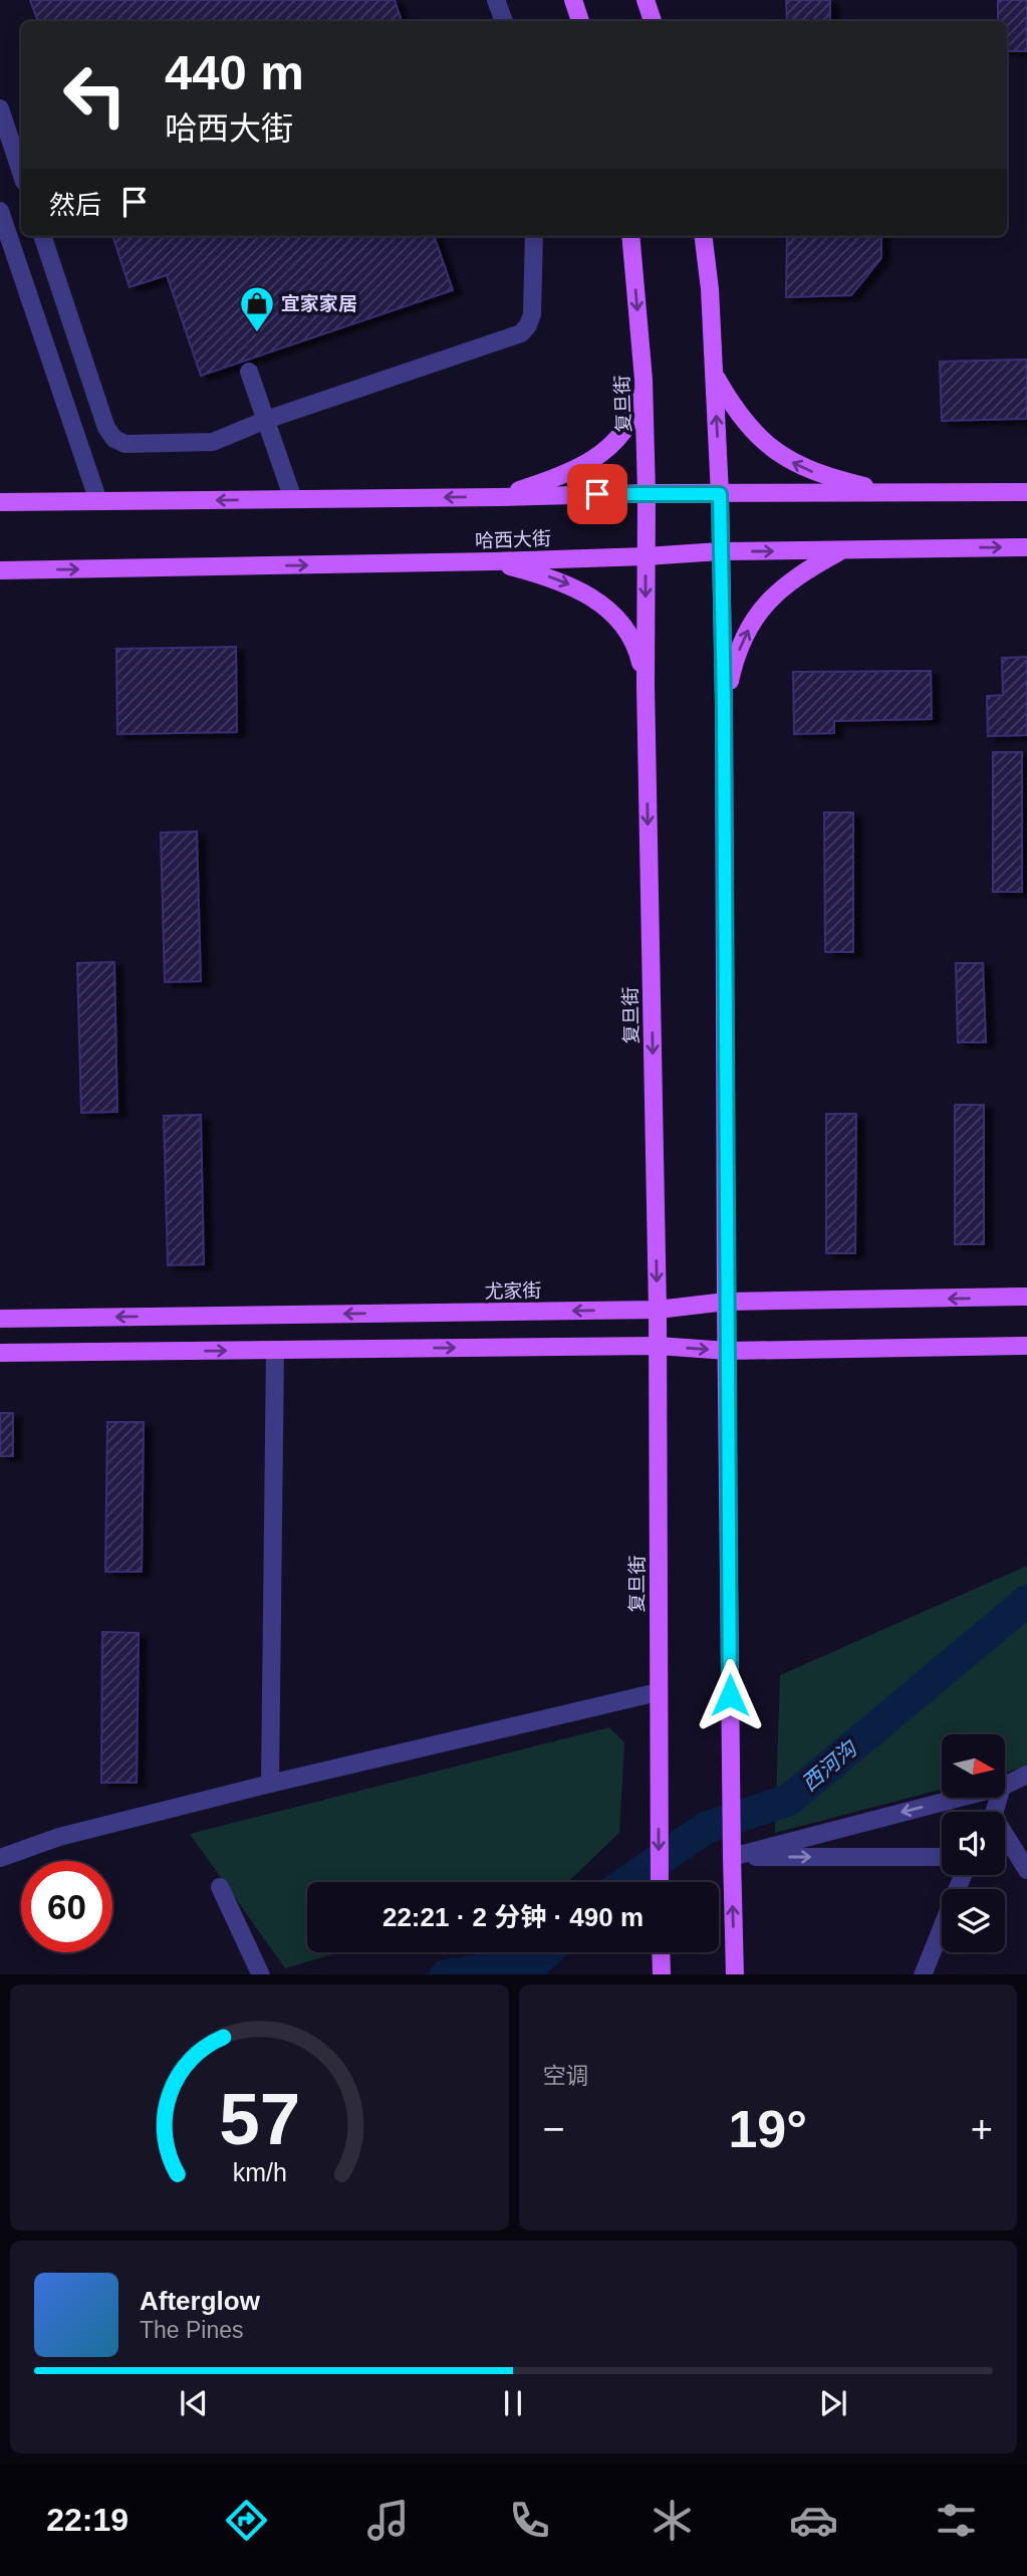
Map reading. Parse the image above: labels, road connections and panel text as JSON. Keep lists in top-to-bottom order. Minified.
{"streets":{"main road":["复旦街","哈西大街","尤家街"]},"crossings":[["复旦街","哈西大街"],["复旦街","尤家街"]],"water":["西河沟"],"places":{"shop":["宜家家居"]},"north":"right","page":{"turn":["440 m","哈西大街"],"then":"然后","limit":"60","trip":"22:21 · 2 分钟 · 490 m","tile":"空调","heat":["−","19°","+"],"song":["Afterglow","The Pines"],"tabs":"22:19","gauge":["57","km/h"]}}
